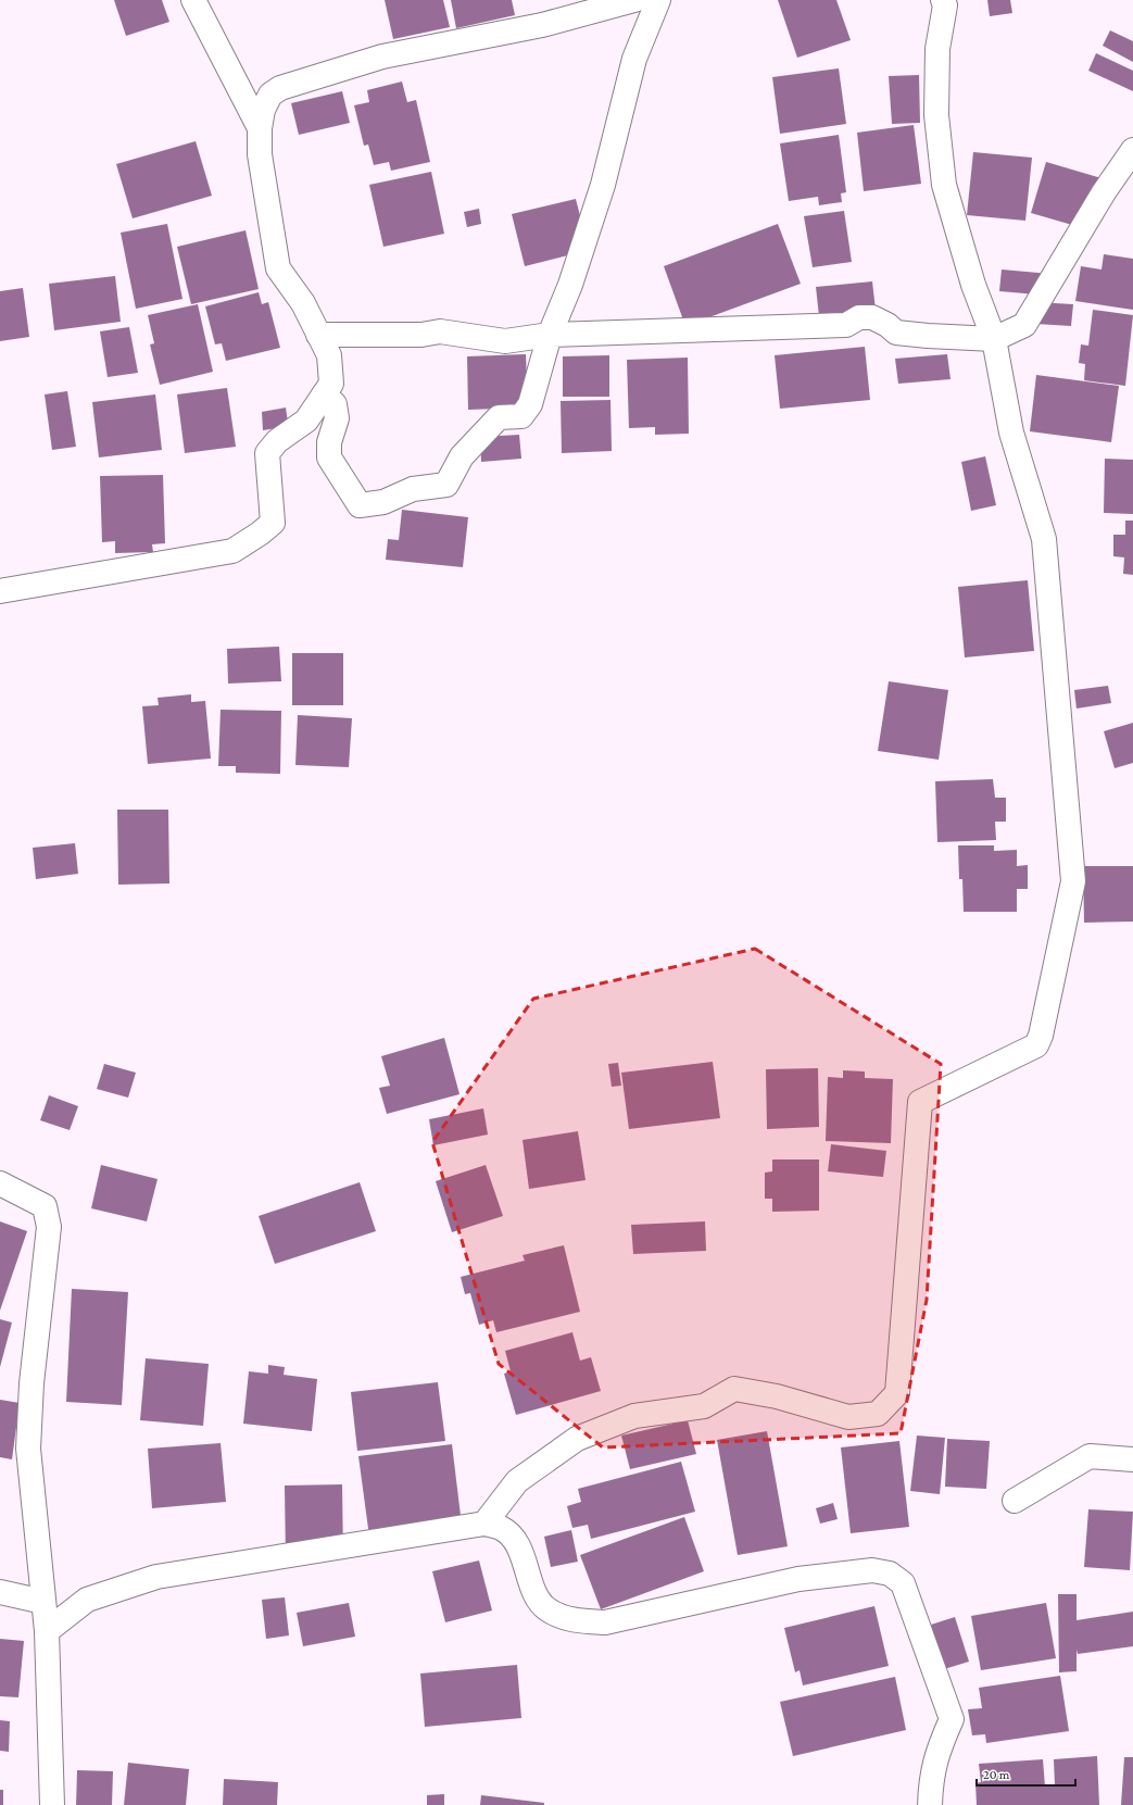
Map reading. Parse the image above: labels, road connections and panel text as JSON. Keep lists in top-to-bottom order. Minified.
{"scale_bar":"20 m"}
